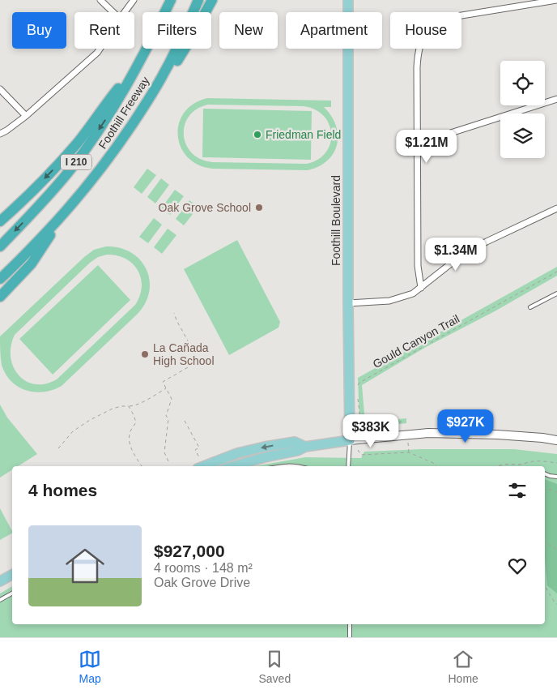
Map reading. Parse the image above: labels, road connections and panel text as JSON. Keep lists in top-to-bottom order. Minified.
{"streets":{"highway":["Foothill Freeway","I 210"],"main road":["Foothill Boulevard"],"path":["Gould Canyon Trail"]},"places":["Friedman Field","Oak Grove School","La Cañada High School"],"page":{"chip":["Buy","Rent","Filters","New","Apartment","House"],"price":["$1.21M","$1.34M","$927K","$383K"],"heading":"4 homes","list":[{"name":"$927,000","note":"4 rooms · 148 m² · Oak Grove Drive"}],"tabs":["Map","Saved","Home"]}}
